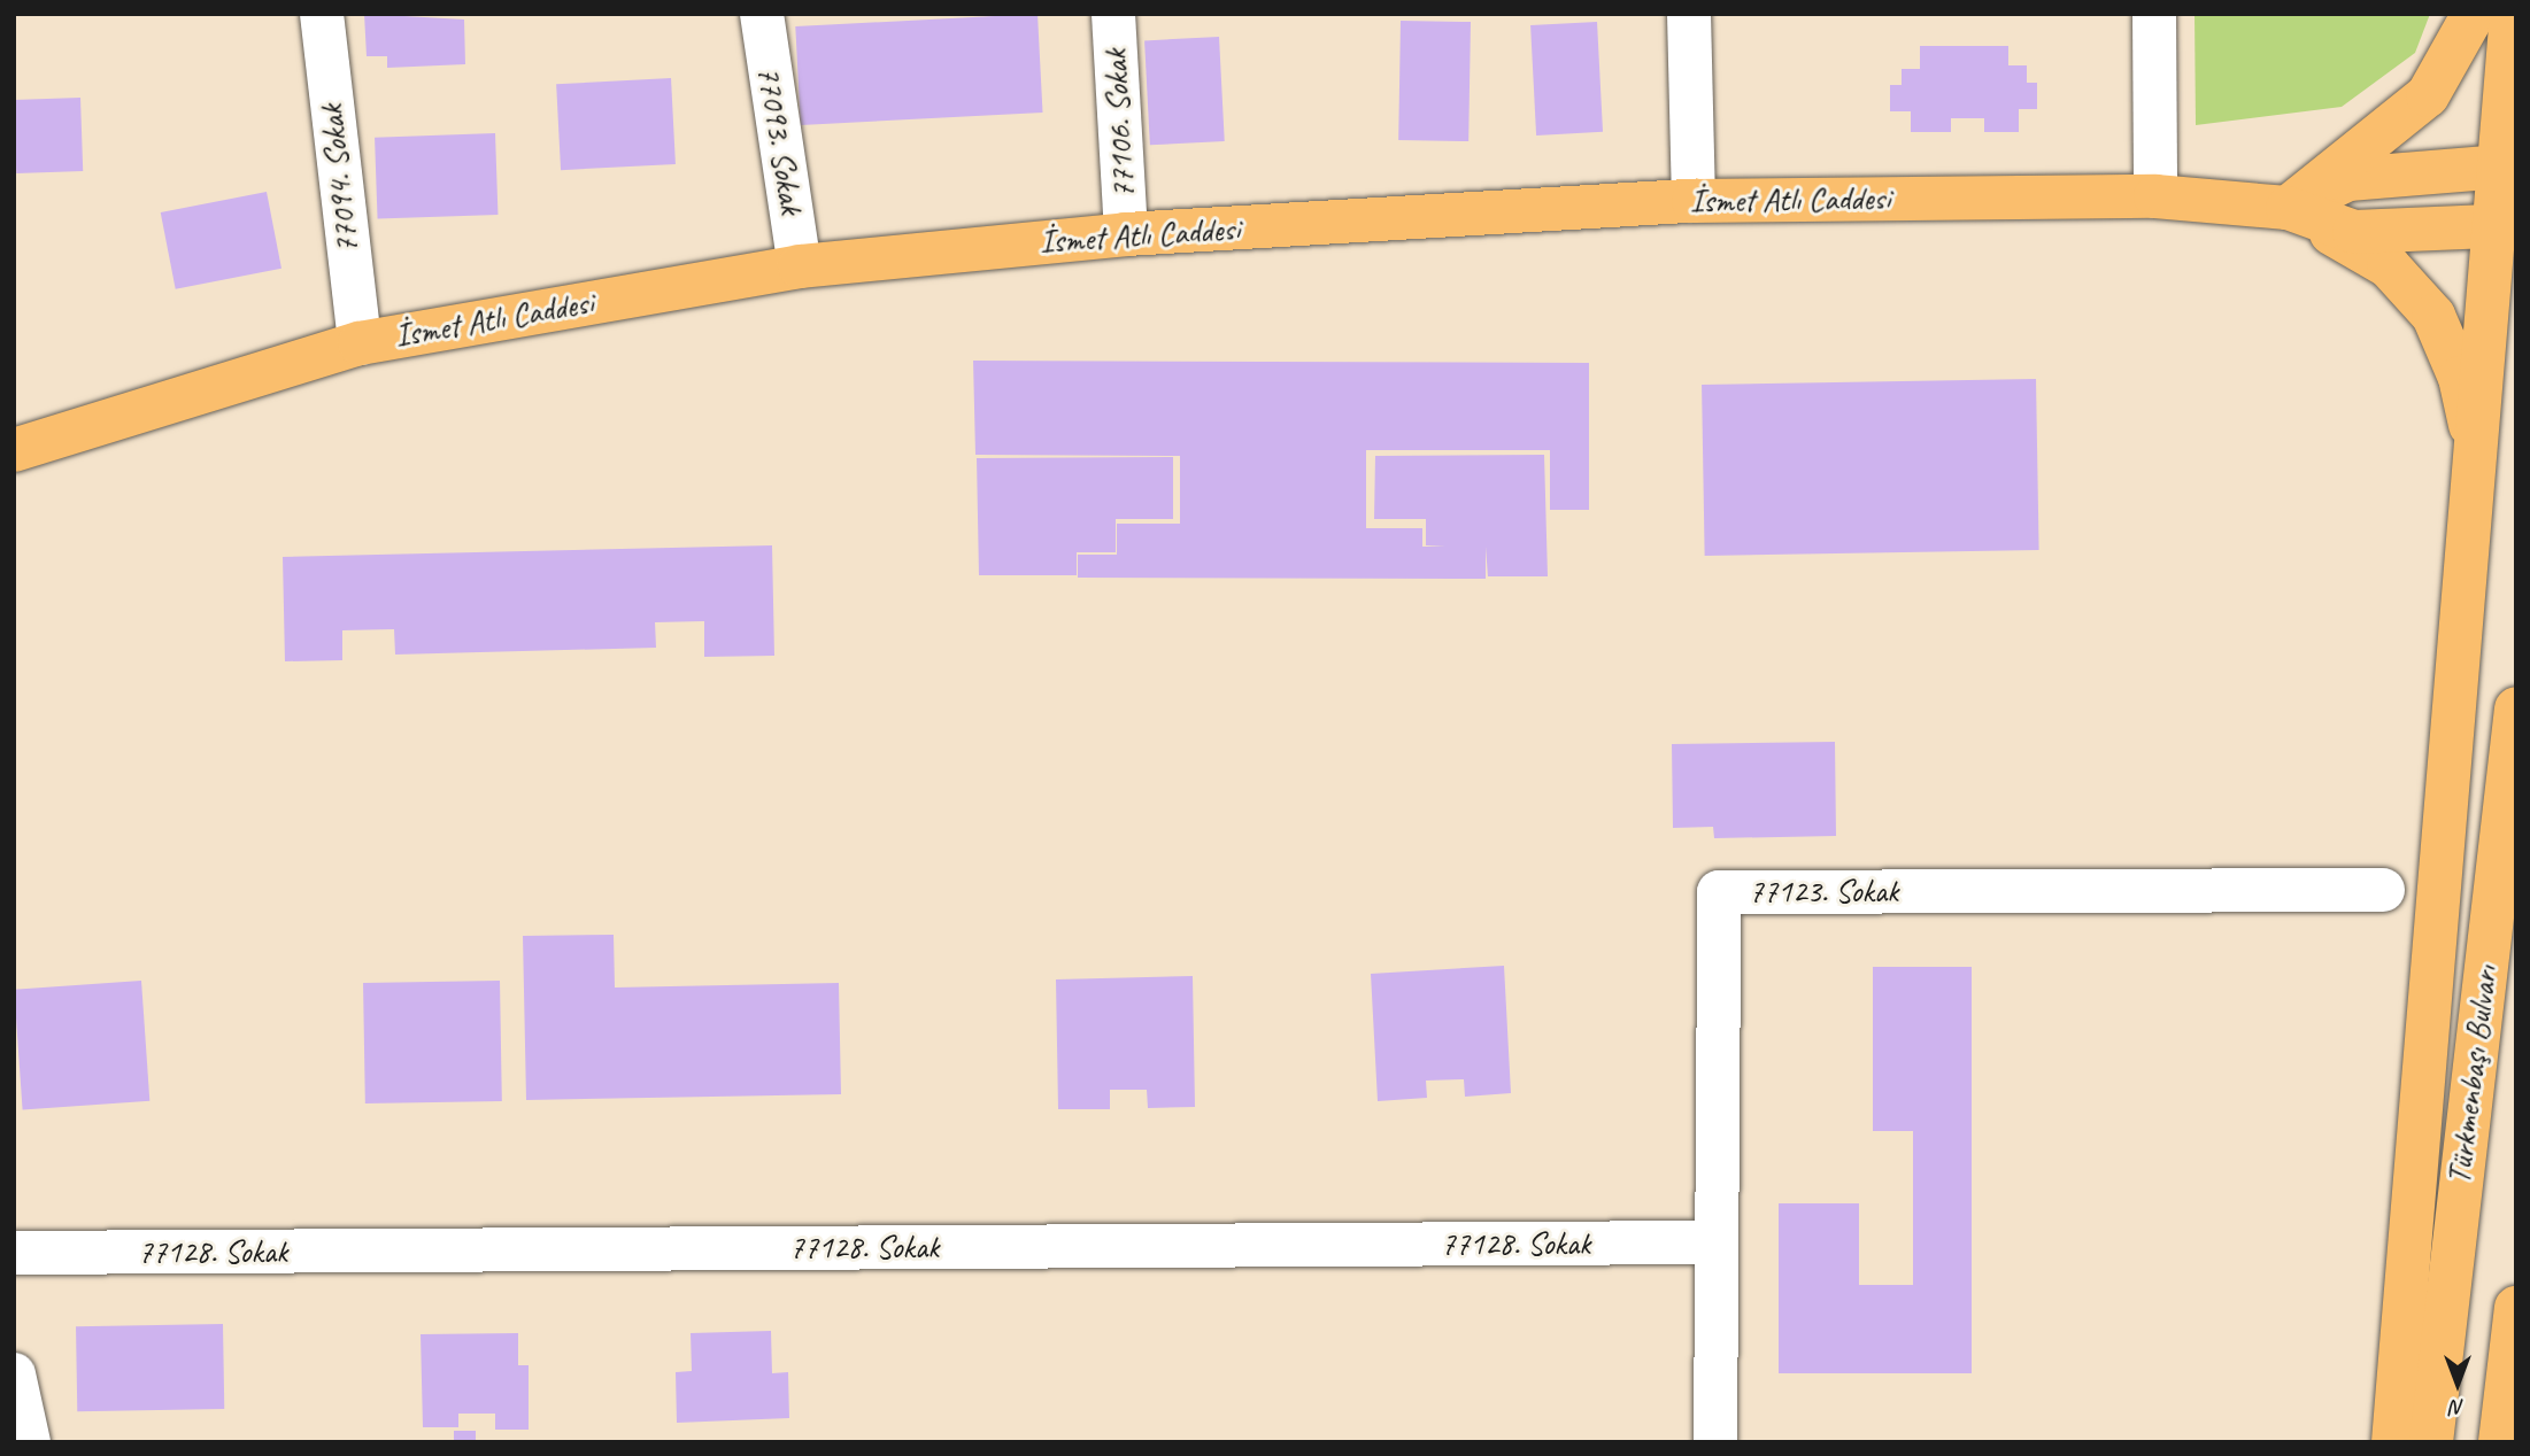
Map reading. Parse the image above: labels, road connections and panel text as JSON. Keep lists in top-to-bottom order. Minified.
{"streets":{"main road":["İsmet Atlı Caddesi","Türkmenbaşı Bulvarı"],"street":["77106. Sokak","77093. Sokak","77094. Sokak","77123. Sokak","77128. Sokak"]},"crossings":[["77106. Sokak","İsmet Atlı Caddesi"],["77093. Sokak","İsmet Atlı Caddesi"],["77094. Sokak","İsmet Atlı Caddesi"],["77123. Sokak","77128. Sokak"]],"north":"bottom"}
